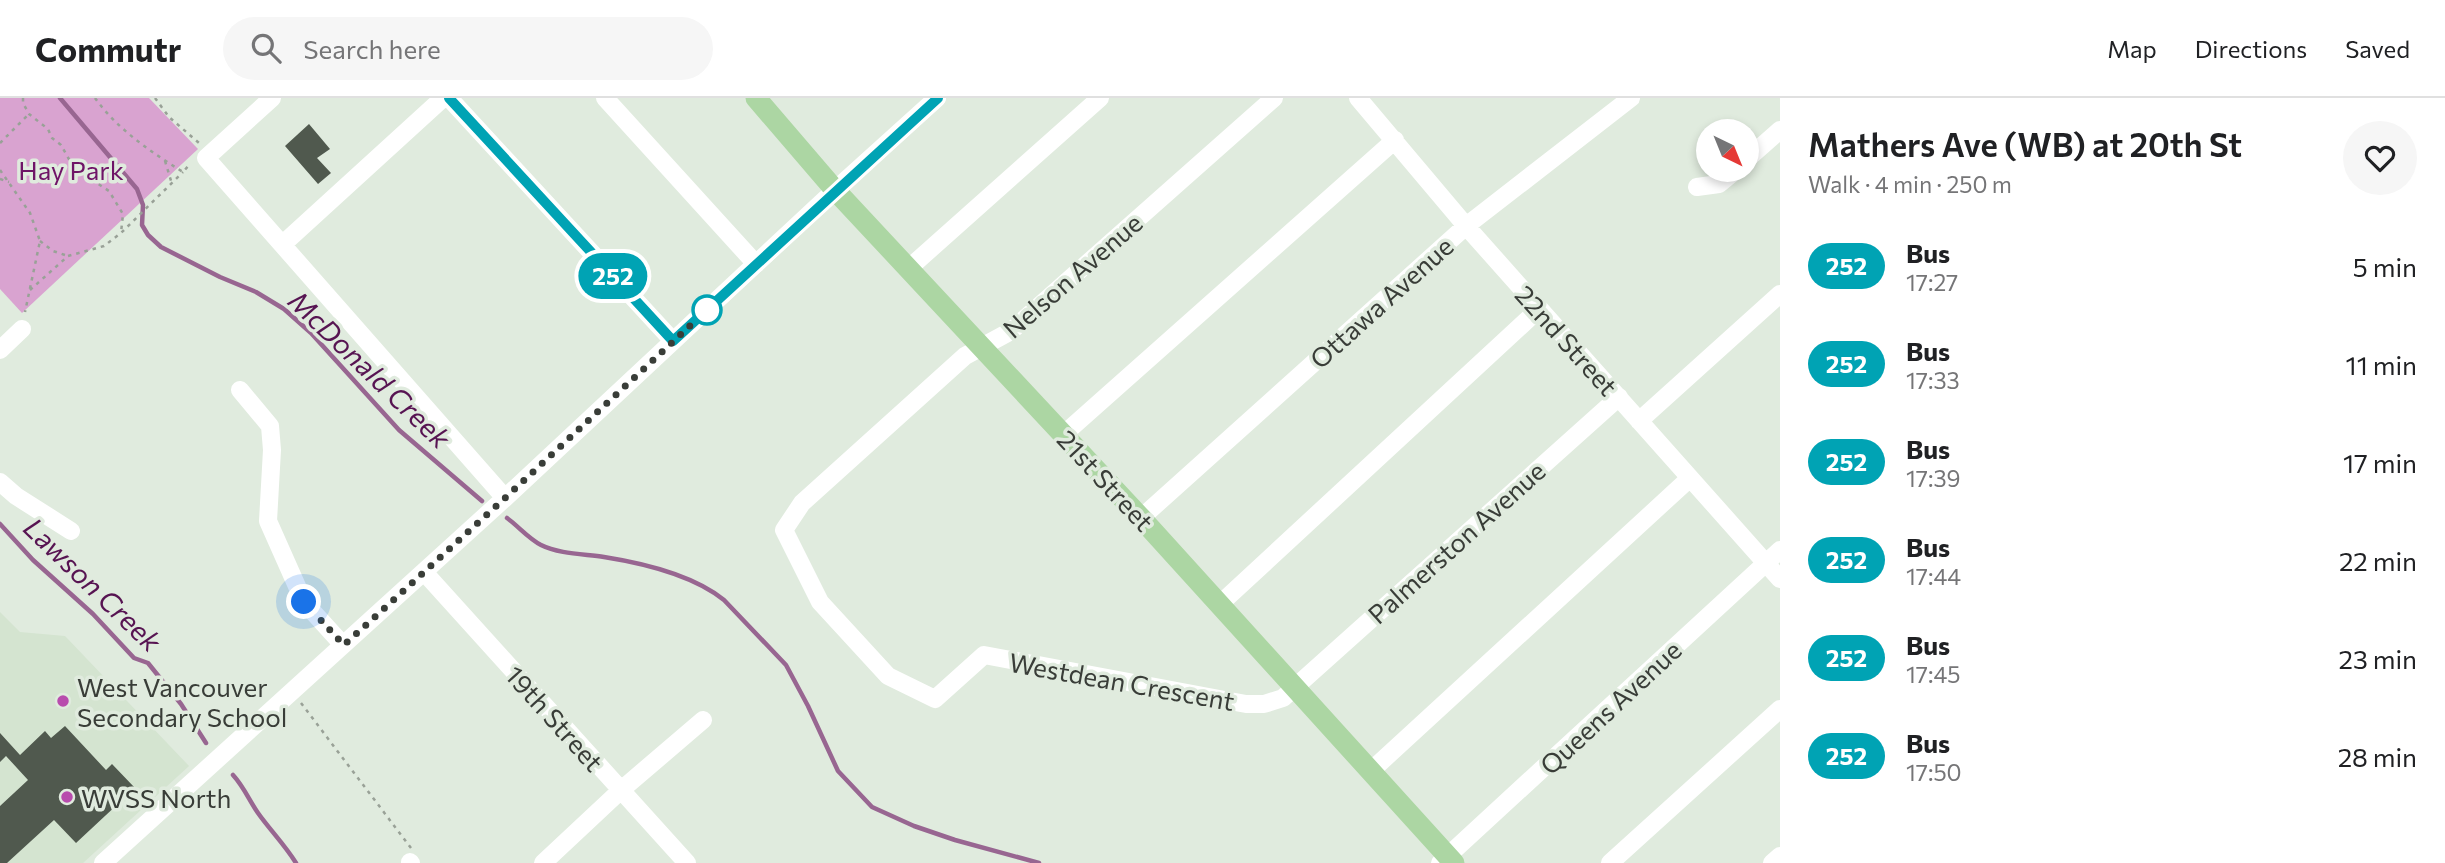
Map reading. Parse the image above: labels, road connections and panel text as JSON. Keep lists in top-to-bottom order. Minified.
{"streets":{"main road":["21st Street"],"street":["Nelson Avenue","Ottawa Avenue","22nd Street","Palmerston Avenue","Westdean Crescent","Queens Avenue","19th Street"]},"crossings":[["Nelson Avenue","21st Street"],["Nelson Avenue","Westdean Crescent"],["Ottawa Avenue","22nd Street"],["Ottawa Avenue","21st Street"],["22nd Street","Palmerston Avenue"],["22nd Street","Queens Avenue"],["21st Street","Palmerston Avenue"],["21st Street","Westdean Crescent"],["21st Street","Queens Avenue"],["Palmerston Avenue","Westdean Crescent"]],"water":["McDonald Creek","Lawson Creek"],"parks":["Hay Park"],"places":["West Vancouver Secondary School","WVSS North"],"lines":["bus line 252"],"north":"bottom right","page":{"header":"Commutr","search":"Search here","nav":["Map","Directions","Saved"],"on_map":"252","heading":["Mathers Ave (WB) at 20th St","Walk · 4 min · 250 m"],"list":[{"mark":"252","name":"Bus","note":"17:27","value":"5 min"},{"mark":"252","name":"Bus","note":"17:33","value":"11 min"},{"mark":"252","name":"Bus","note":"17:39","value":"17 min"},{"mark":"252","name":"Bus","note":"17:44","value":"22 min"},{"mark":"252","name":"Bus","note":"17:45","value":"23 min"},{"mark":"252","name":"Bus","note":"17:50","value":"28 min"}]}}
